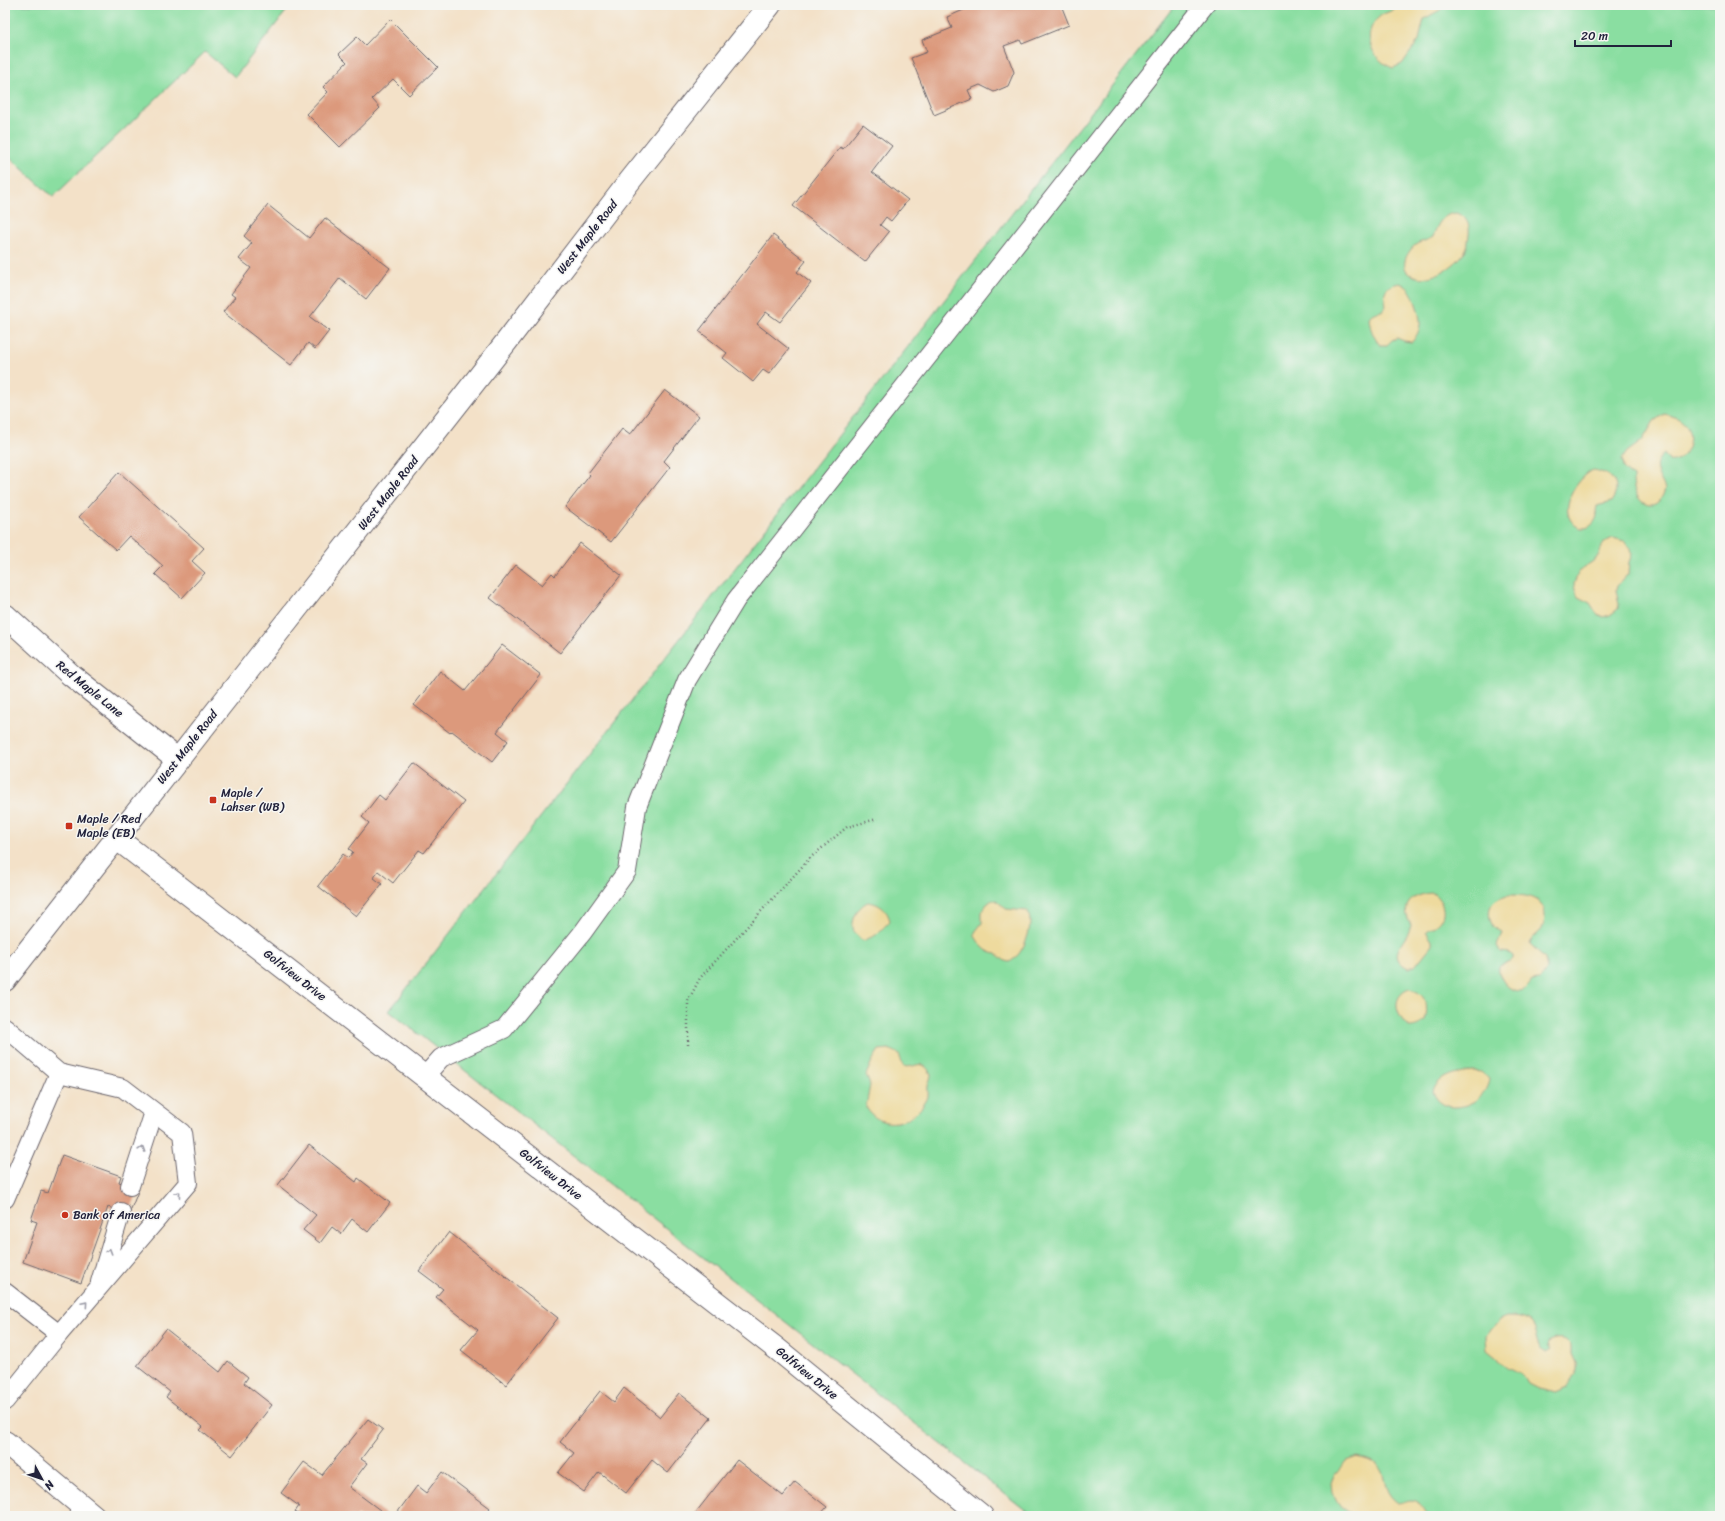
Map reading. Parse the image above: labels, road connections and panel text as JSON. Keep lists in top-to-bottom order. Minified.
{"streets":{"street":["West Maple Road","Red Maple Lane","Golfview Drive"]},"crossings":[["West Maple Road","Red Maple Lane"],["West Maple Road","Golfview Drive"]],"places":{"transit":["Maple / Lahser (WB)","Maple / Red Maple (EB)"],"other":["Bank of America"]},"scale_bar":"20 m","north":"bottom right"}
